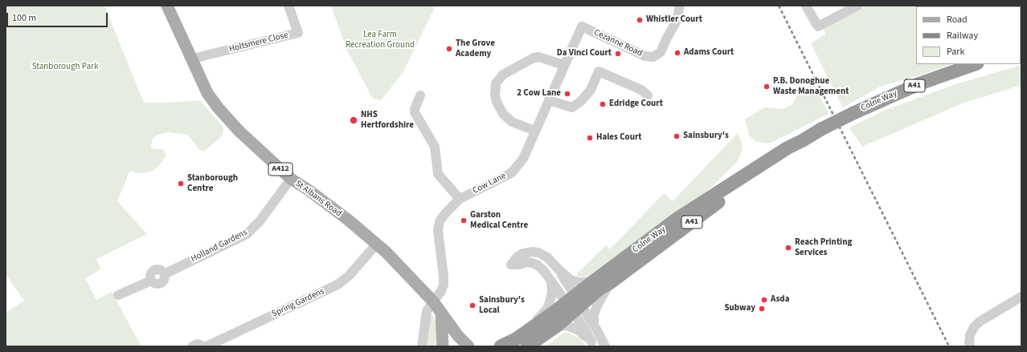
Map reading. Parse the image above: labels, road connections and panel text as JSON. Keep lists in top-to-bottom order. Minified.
{"streets":{"highway":["A41","Colne Way"],"main road":["A412","St Albans Road"],"street":["Holtsmere Close","Cezanne Road","Cow Lane","Holland Gardens","Spring Gardens"]},"crossings":[["Holtsmere Close","St Albans Road"],["Cezanne Road","Cow Lane"],["Cow Lane","St Albans Road"],["St Albans Road","Holland Gardens"],["St Albans Road","Spring Gardens"]],"parks":["Lea Farm Recreation Ground","Stanborough Park"],"places":["Whistler Court","The Grove Academy","Adams Court","Da Vinci Court","P.B. Donoghue Waste Management","2 Cow Lane","Edridge Court","NHS Hertfordshire","Sainsbury's","Hales Court","Stanborough Centre","Garston Medical Centre","Reach Printing Services","Asda","Sainsbury's Local","Subway"],"legend":["Road","Railway","Park"],"scale_bar":"100 m"}
